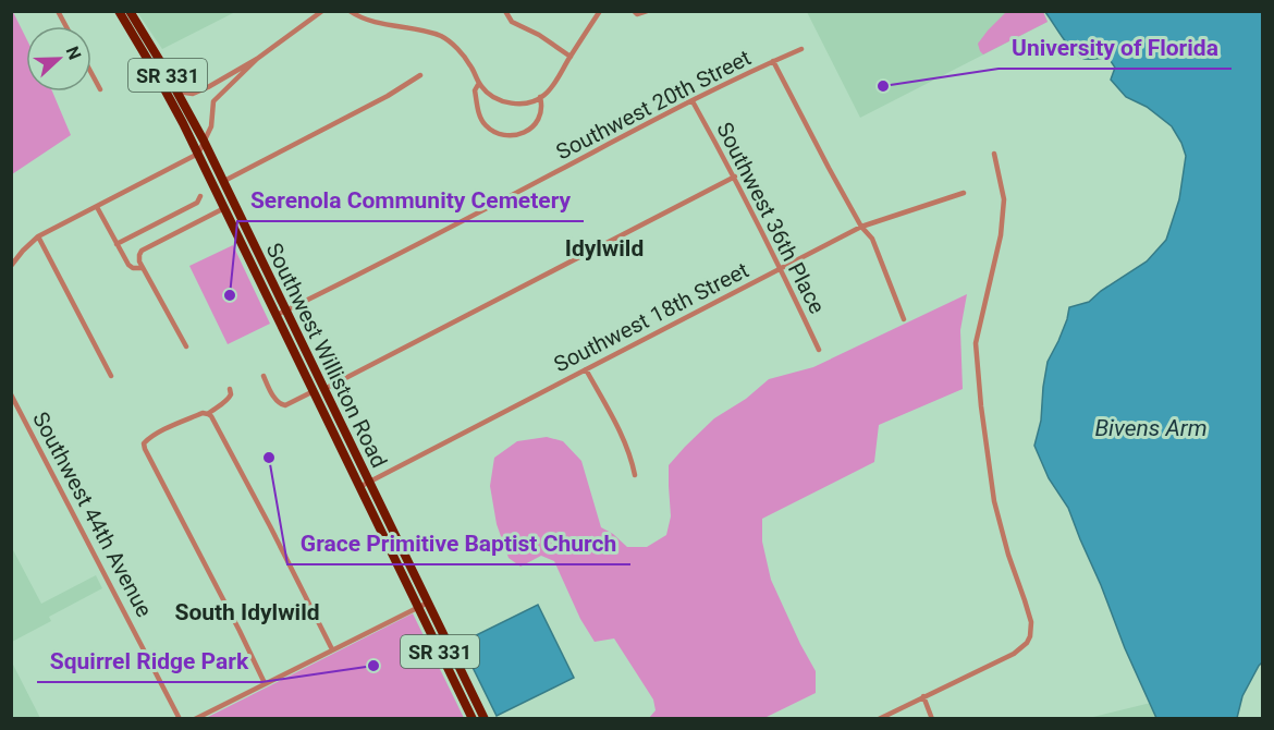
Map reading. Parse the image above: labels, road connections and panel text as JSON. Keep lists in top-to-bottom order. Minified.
{"streets":{"highway":["SR 331","Southwest Williston Road"],"street":["Southwest 20th Street","Southwest 36th Place","Southwest 18th Street","Southwest 44th Avenue"]},"crossings":[["Southwest 20th Street","Southwest 36th Place"],["Southwest 20th Street","Southwest Williston Road"],["Southwest 36th Place","Southwest 18th Street"],["Southwest 18th Street","Southwest Williston Road"]],"districts":["Idylwild","South Idylwild"],"water":["Bivens Arm"],"places":["University of Florida","Serenola Community Cemetery","Grace Primitive Baptist Church","Squirrel Ridge Park"],"north":"right"}
